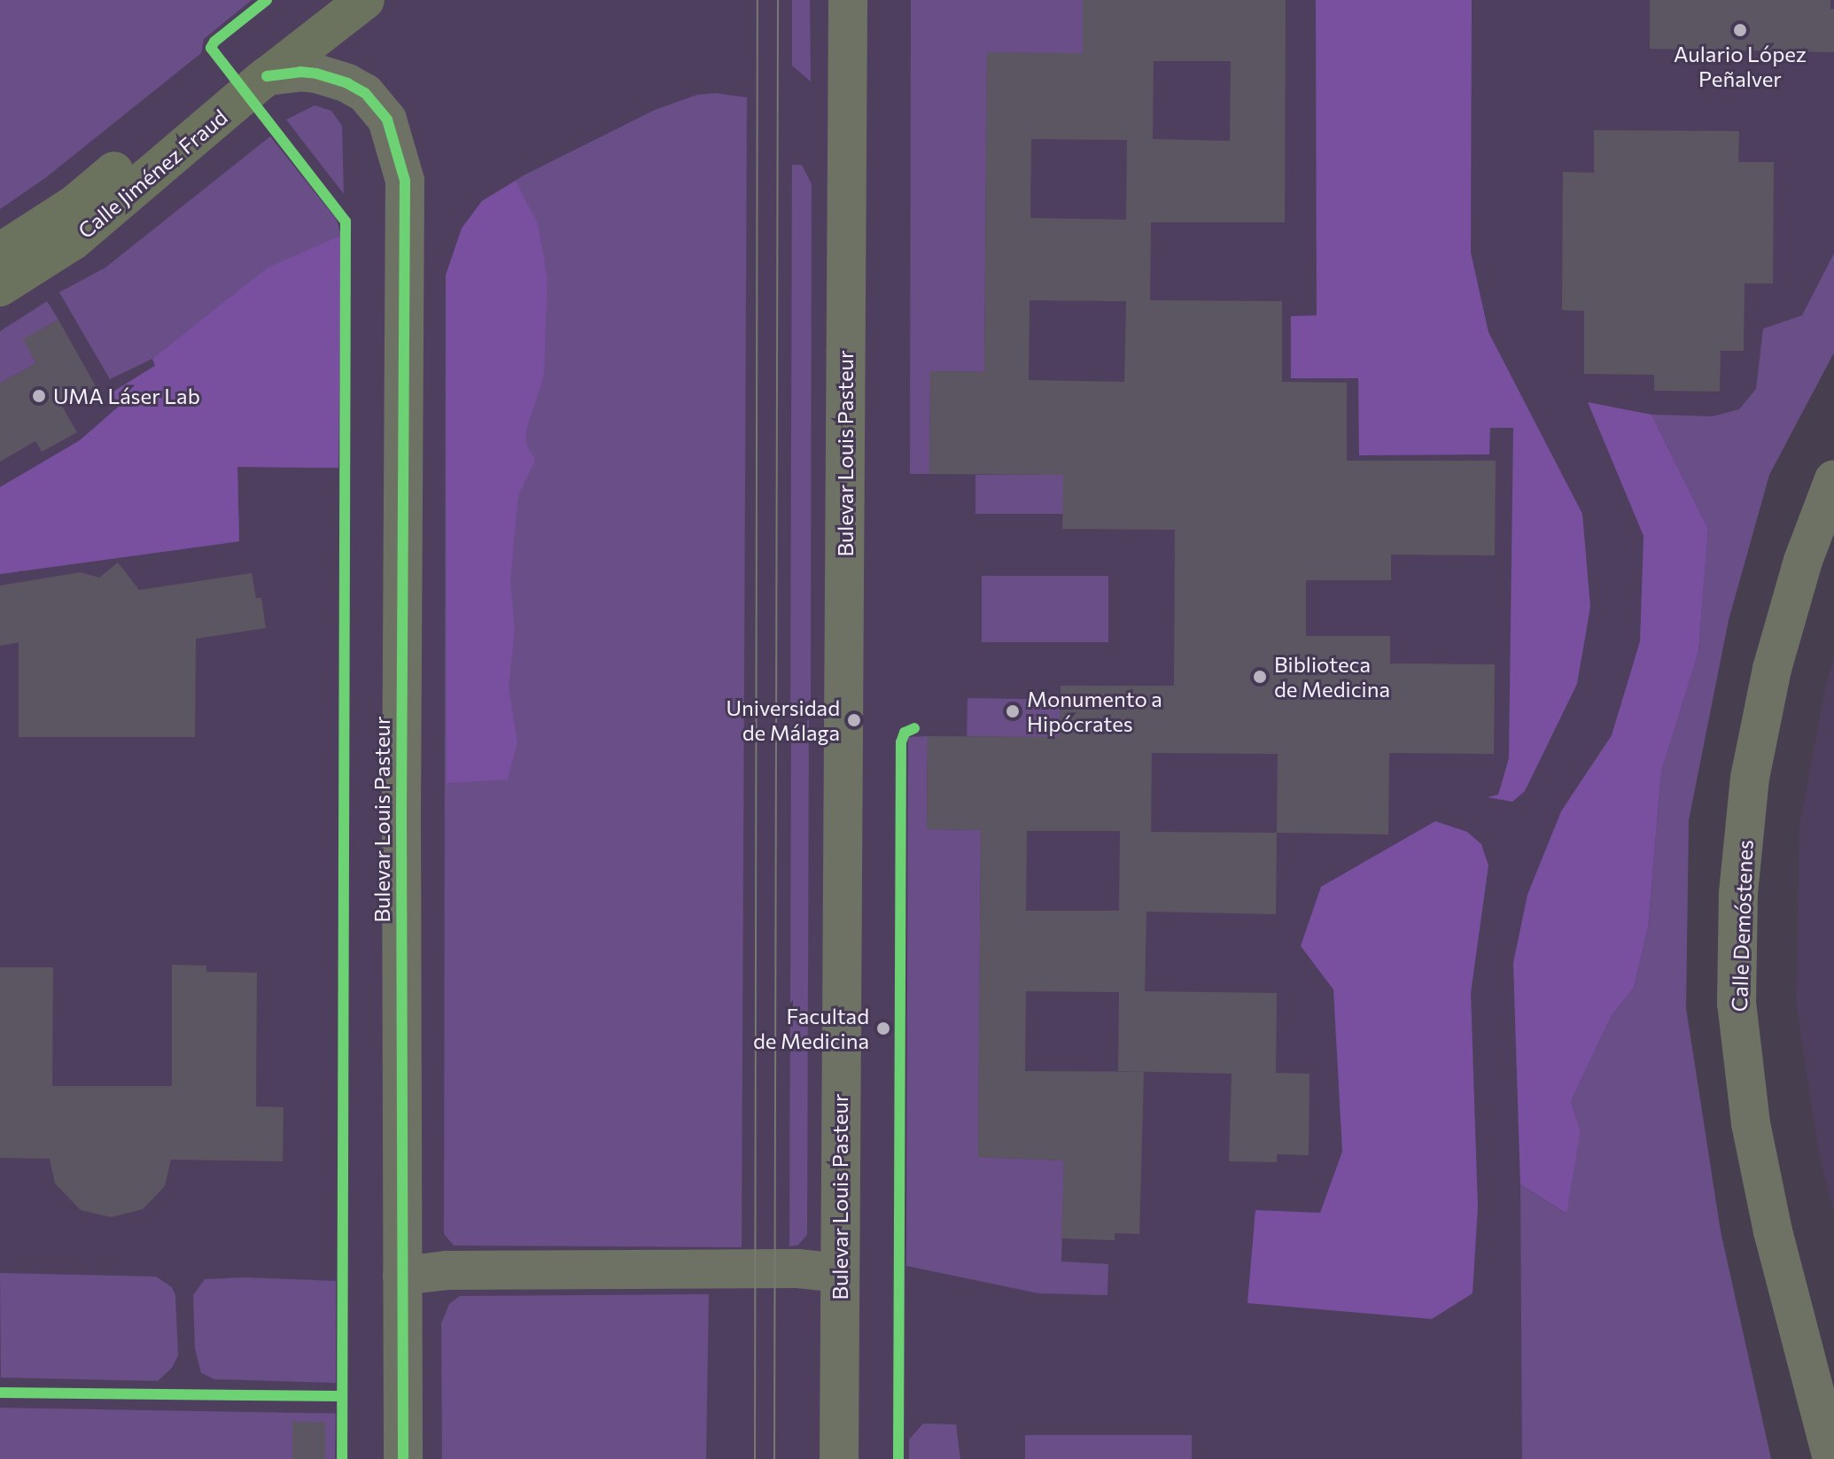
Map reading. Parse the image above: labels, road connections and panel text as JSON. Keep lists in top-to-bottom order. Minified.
{"streets":{"main road":["Calle Jiménez Fraud"],"street":["Bulevar Louis Pasteur","Calle Demóstenes"]},"crossings":[["Calle Jiménez Fraud","Bulevar Louis Pasteur"]],"places":["Aulario López Peñalver","UMA Láser Lab","Biblioteca de Medicina","Monumento a Hipócrates","Universidad de Málaga","Facultad de Medicina"]}
